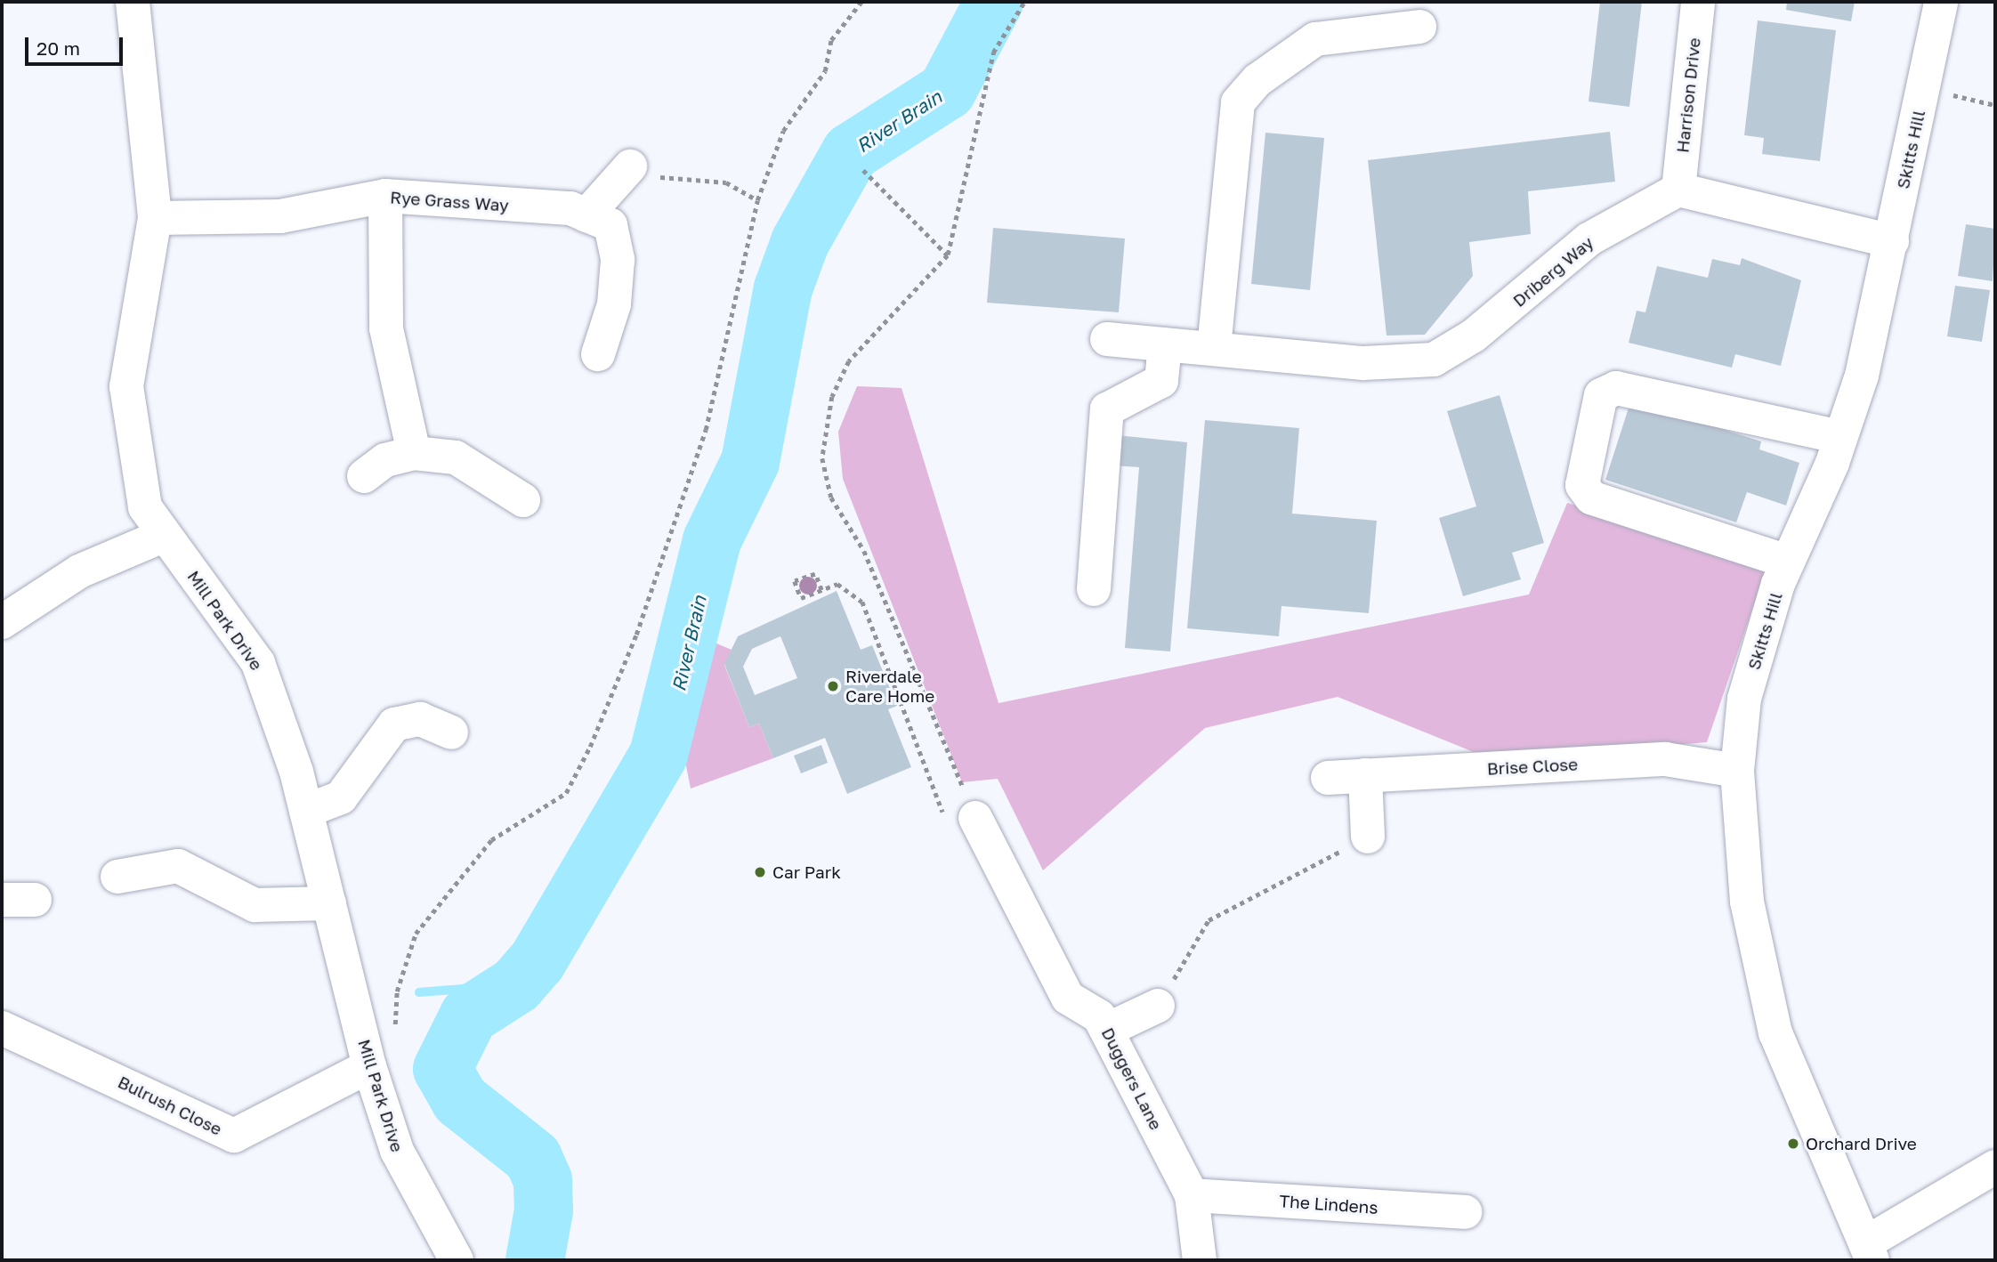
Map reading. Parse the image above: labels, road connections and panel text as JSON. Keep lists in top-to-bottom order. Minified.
{"streets":{"street":["Harrison Drive","Skitts Hill","Rye Grass Way","Driberg Way","Mill Park Drive","Brise Close","Duggers Lane","Bulrush Close","The Lindens"]},"crossings":[["Harrison Drive","Driberg Way"],["Skitts Hill","Brise Close"],["Rye Grass Way","Mill Park Drive"],["Mill Park Drive","Bulrush Close"],["Duggers Lane","The Lindens"]],"water":["River Brain"],"places":["Riverdale Care Home","Car Park","Orchard Drive"],"scale_bar":"20 m"}
